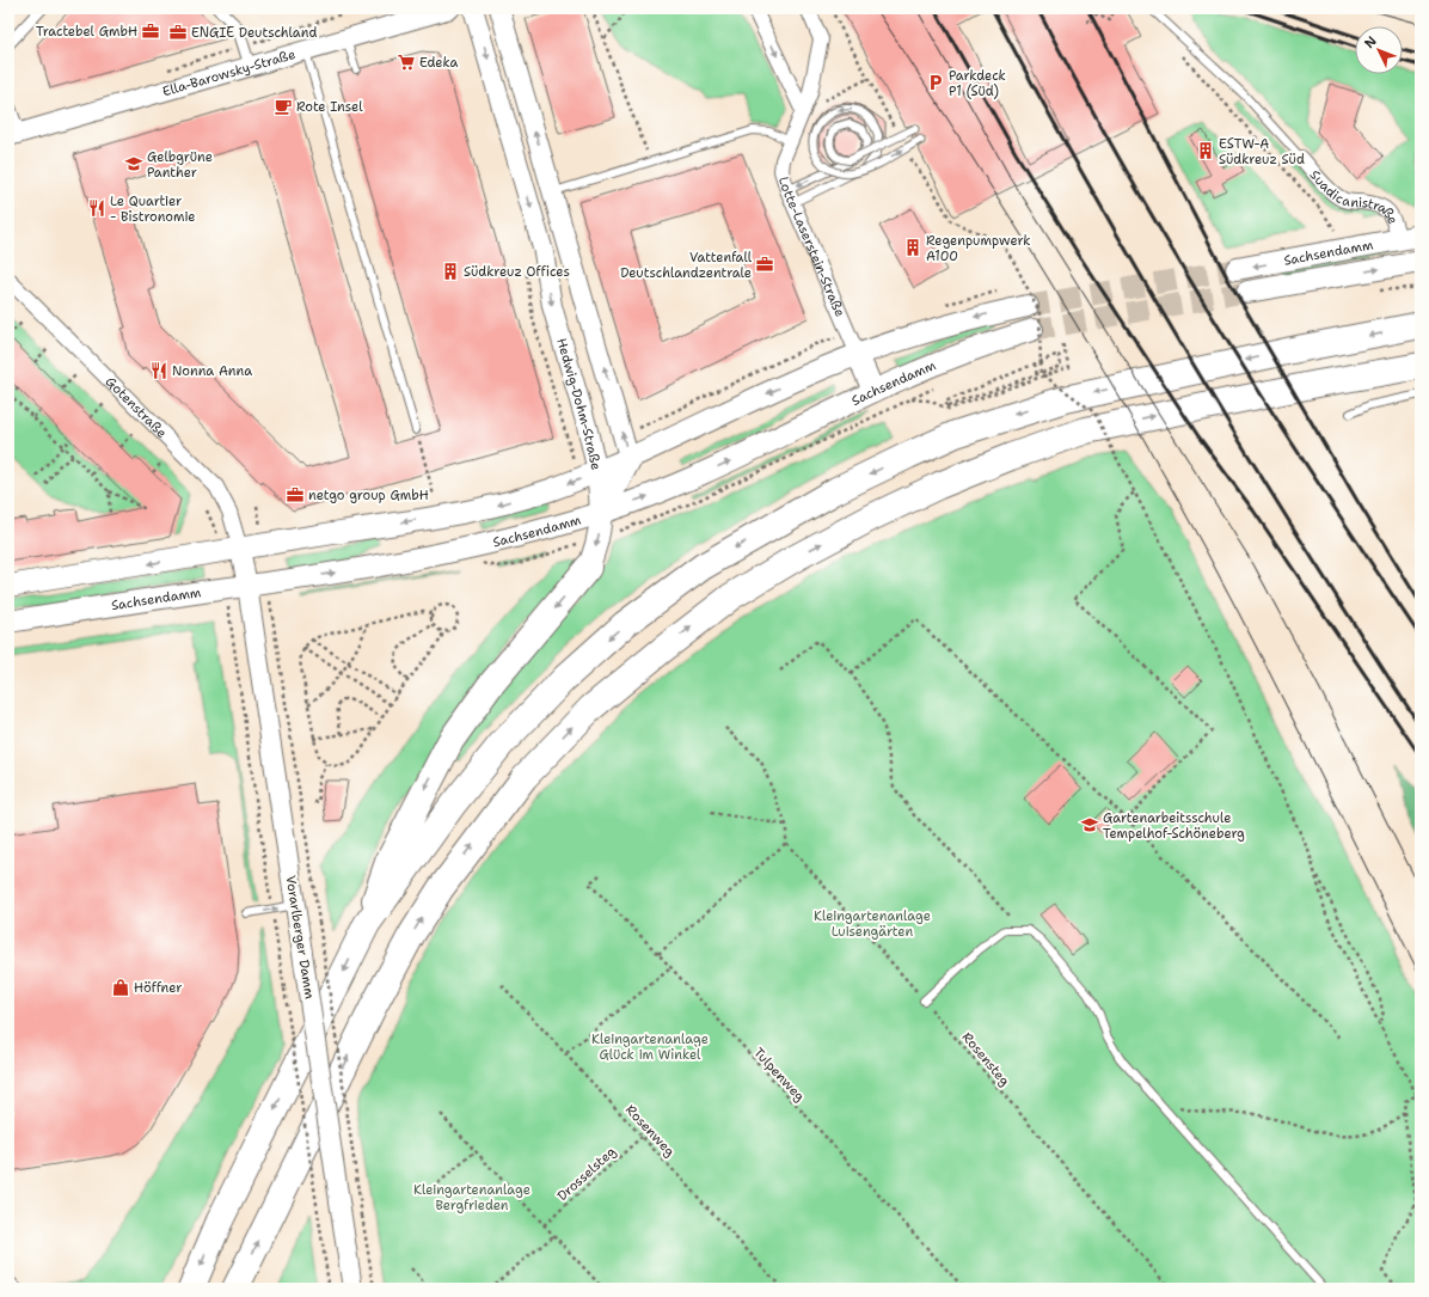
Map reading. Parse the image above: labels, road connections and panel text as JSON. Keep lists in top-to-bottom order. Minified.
{"streets":{"main road":["Sachsendamm","Hedwig-Dohm-Straße"],"street":["Ella-Barowsky-Straße","Suadicanistraße","Lotte-Laserstein-Straße","Gotenstraße","Vorarlberger Damm"],"path":["Rosensteg","Tulpenweg","Rosenweg","Drosselsteg"]},"crossings":[["Suadicanistraße","Sachsendamm"],["Sachsendamm","Hedwig-Dohm-Straße"],["Sachsendamm","Vorarlberger Damm"],["Gotenstraße","Vorarlberger Damm"],["Rosenweg","Drosselsteg"]],"parks":["Kleingartenanlage Luisengärten","Kleingartenanlage Glück im Winkel","Kleingartenanlage Bergfrieden"],"places":{"office":["Tractebel GmbH","ENGIE Deutschland","Vattenfall Deutschlandzentrale","netgo group GmbH"],"supermarket":["Edeka"],"parking":["Parkdeck P1 (Süd)"],"cafe":["Rote Insel"],"building":["ESTW-A Südkreuz Süd","Regenpumpwerk A100","Südkreuz Offices"],"school or university":["Gelbgrüne Panther","Gartenarbeitsschule Tempelhof-Schöneberg"],"restaurant":["Le Quartier - Bistronomie","Nonna Anna"],"shop":["Höffner"]},"north":"top left"}
